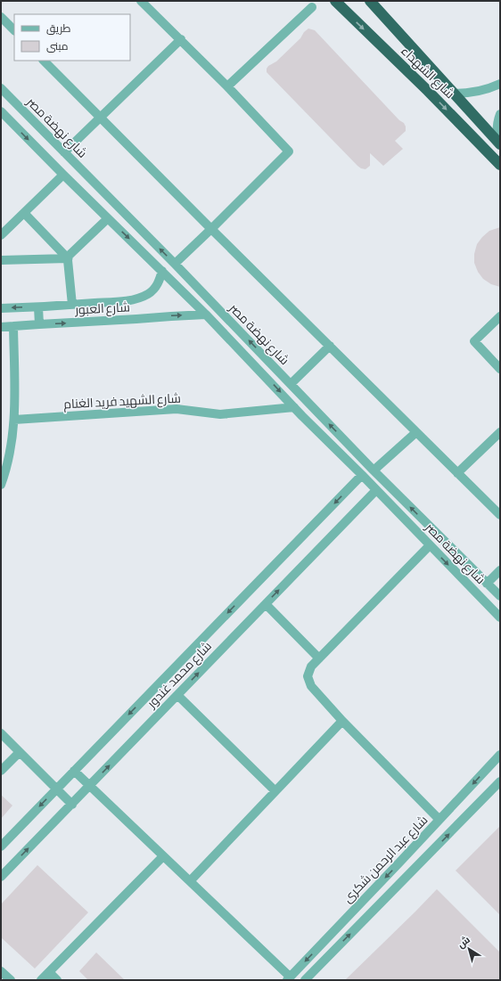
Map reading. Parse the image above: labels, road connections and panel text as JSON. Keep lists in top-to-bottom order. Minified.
{"streets":{"highway":["شارع الشهداء"],"street":["شارع نهضة مصر","شارع العبور","شارع الشهيد فريد الغنام","شارع محمد غندور","شارع عبد الرحمن شكرى"]},"crossings":[["شارع نهضة مصر","شارع العبور"],["شارع نهضة مصر","شارع الشهيد فريد الغنام"],["شارع نهضة مصر","شارع محمد غندور"]],"legend":["طريق","مبنى"],"north":"top left"}
